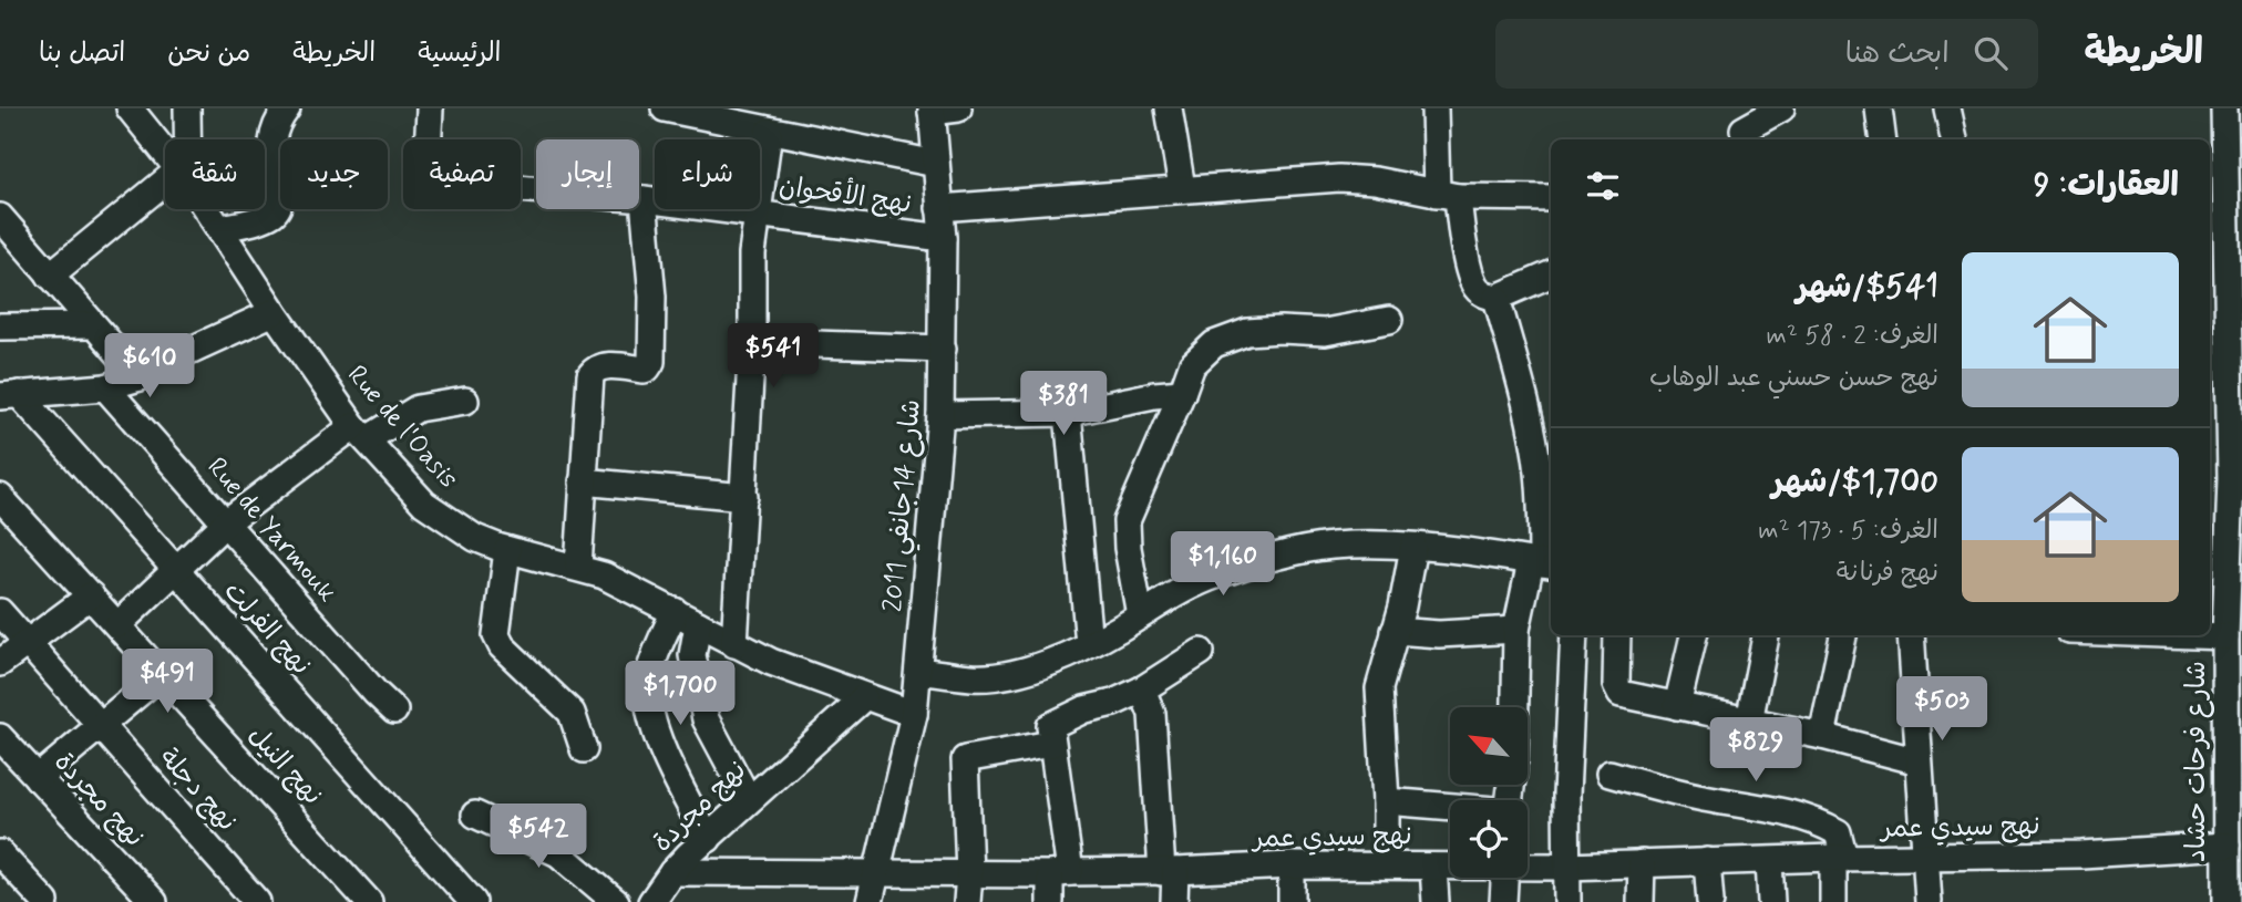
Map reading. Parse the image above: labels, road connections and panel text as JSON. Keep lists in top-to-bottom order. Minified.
{"streets":{"street":["نهج الأقحوان","Rue de l'Oasis","شارع 14جانفي 2011","Rue de Yarmouk","نهج الفرلت","شارع فرحات حشاد","نهج النيل","نهج دجلة","نهج مجردة","نهج سيدي عمر"]},"crossings":[["نهج الأقحوان","شارع 14جانفي 2011"],["Rue de l'Oasis","شارع 14جانفي 2011"],["Rue de l'Oasis","نهج مجردة"],["شارع 14جانفي 2011","نهج سيدي عمر"],["شارع فرحات حشاد","نهج سيدي عمر"],["نهج مجردة","نهج سيدي عمر"]],"north":"top left","page":{"header":"الخريطة","search":"ابحث هنا","nav":["الرئيسية","الخريطة","من نحن","اتصل بنا"],"chip":["شراء","إيجار","تصفية","جديد","شقة"],"heading":"العقارات: 9","list":[{"name":"$541/شهر","note":"الغرف: 2 · 58 m² · نهج حسن حسني عبد الوهاب"},{"name":"$1,700/شهر","note":"الغرف: 5 · 173 m² · نهج فرنانة"}],"price":["$541","$610","$381","$1,160","$491","$1,700","$503","$829","$542"]}}
